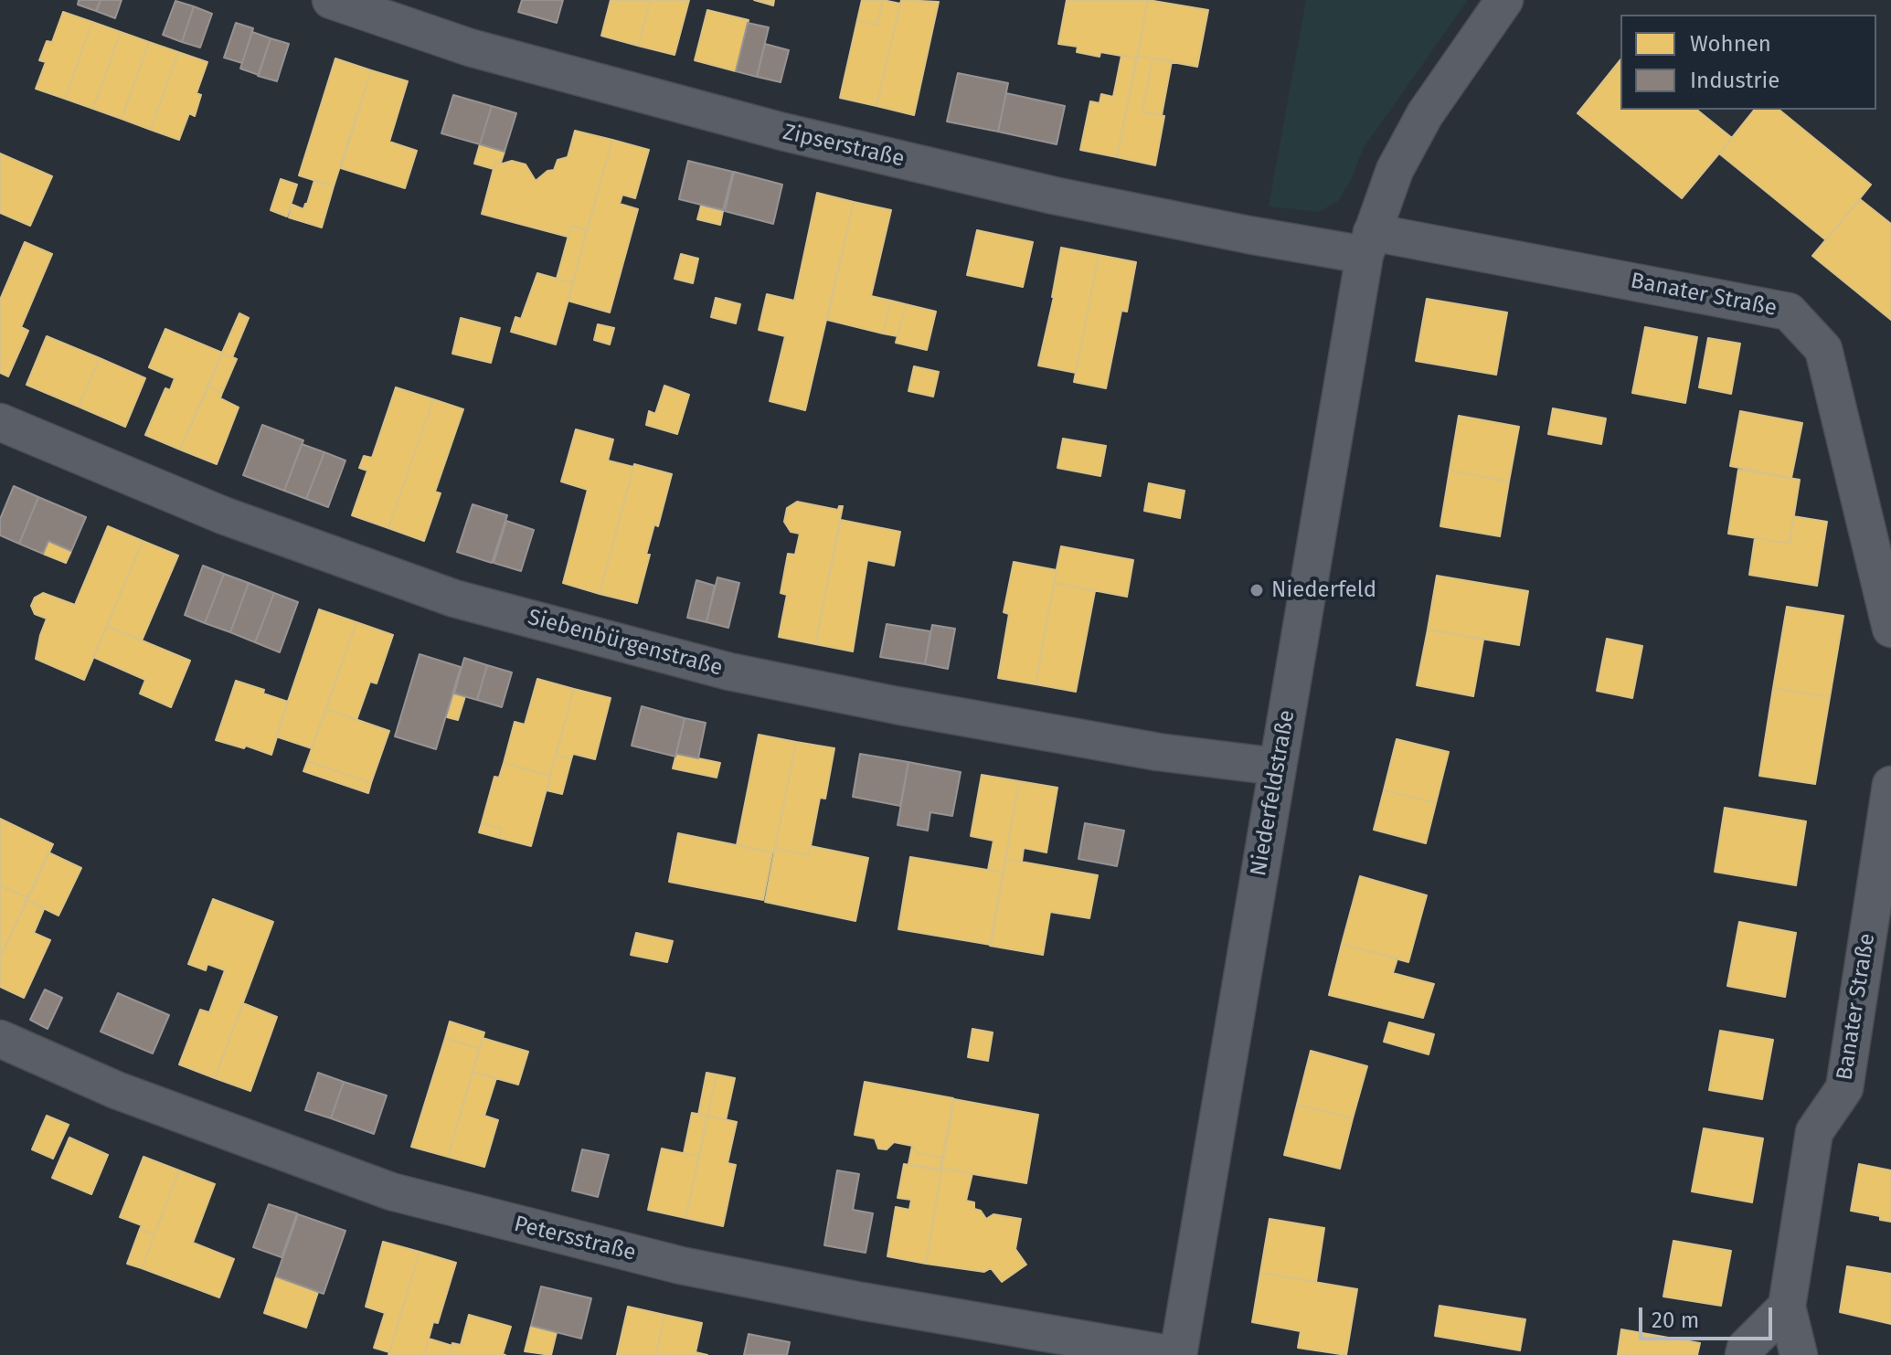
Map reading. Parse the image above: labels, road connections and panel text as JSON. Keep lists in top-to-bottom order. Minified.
{"streets":{"street":["Zipserstraße","Banater Straße","Siebenbürgenstraße","Niederfeldstraße","Petersstraße"]},"crossings":[["Zipserstraße","Banater Straße"],["Zipserstraße","Niederfeldstraße"],["Banater Straße","Niederfeldstraße"],["Siebenbürgenstraße","Niederfeldstraße"],["Niederfeldstraße","Petersstraße"]],"places":["Niederfeld"],"legend":["Wohnen","Industrie"],"scale_bar":"20 m"}
